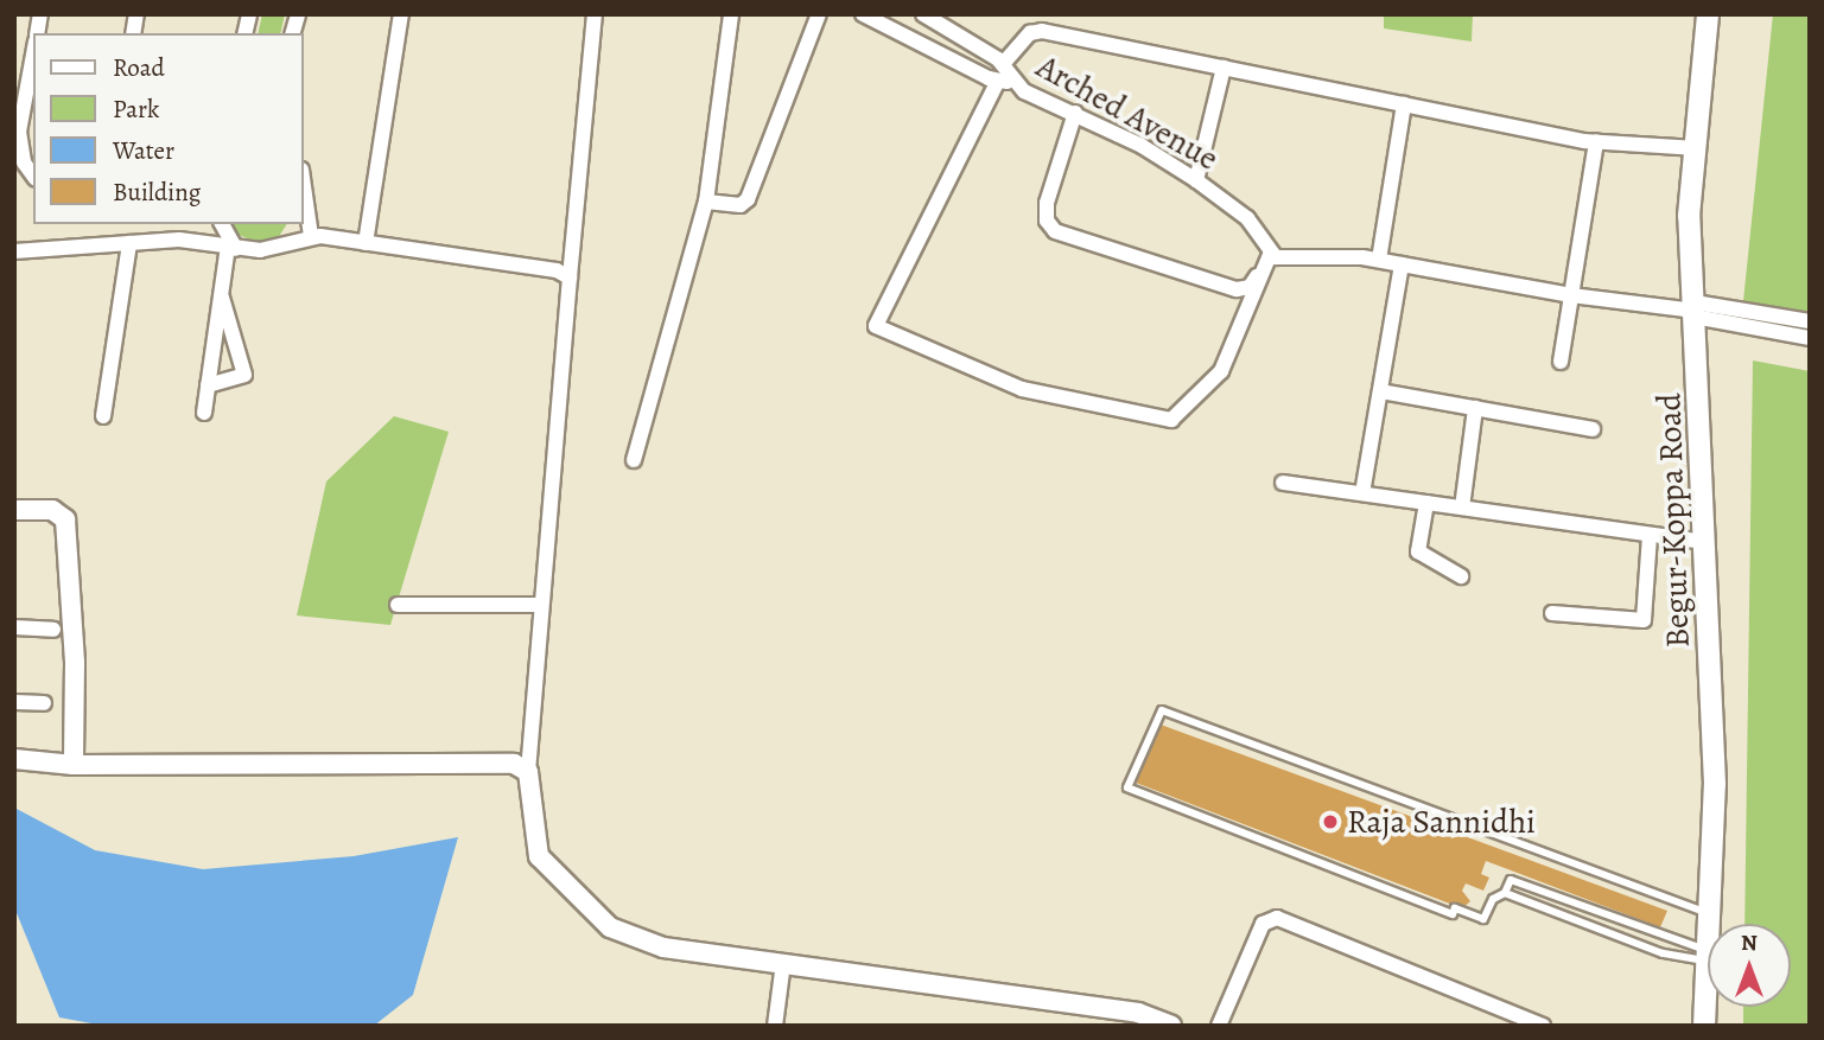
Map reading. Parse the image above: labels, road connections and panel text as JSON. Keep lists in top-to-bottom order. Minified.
{"streets":{"main road":["Begur-Koppa Road"],"street":["Arched Avenue"]},"places":["Raja Sannidhi"],"legend":["Road","Park","Water","Building"],"north":"top"}
